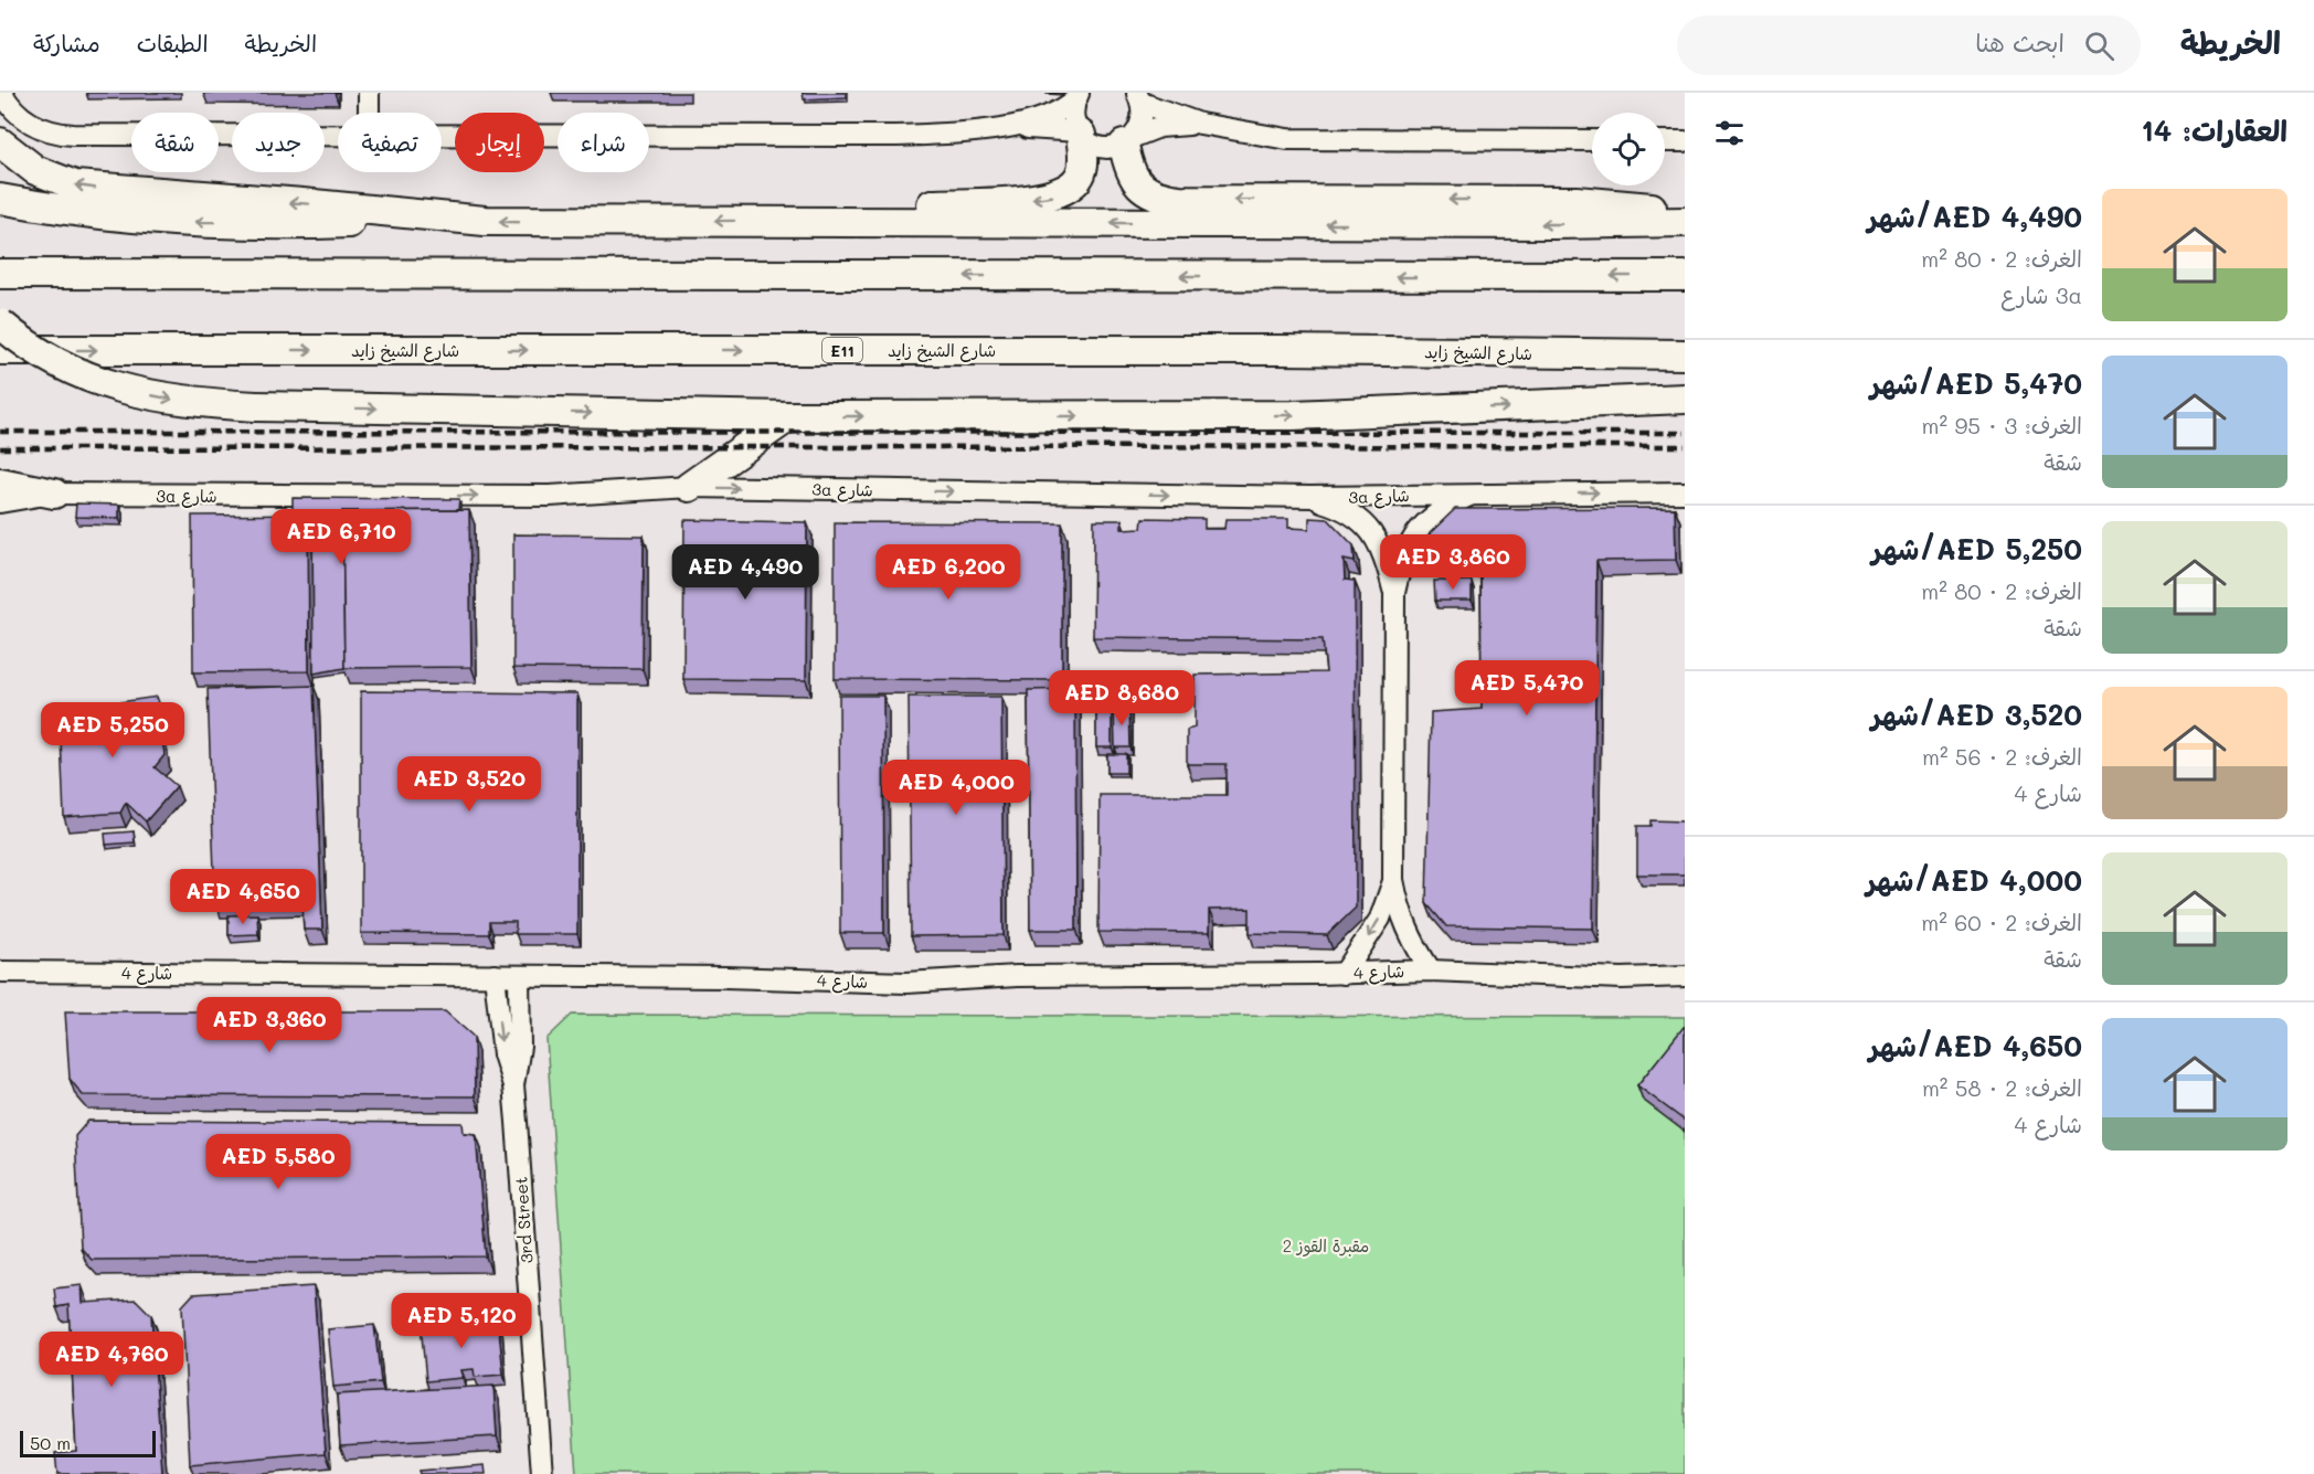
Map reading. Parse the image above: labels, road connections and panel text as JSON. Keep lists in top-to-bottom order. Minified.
{"streets":{"highway":["شارع الشيخ زايد","E11"],"street":["3a شارع","شارع 4","3rd Street"]},"one_way":["3a شارع"],"parks":["مقبرة القوز 2"],"scale_bar":"50 m","page":{"header":"الخريطة","search":"ابحث هنا","nav":["الخريطة","الطبقات","مشاركة"],"heading":"العقارات: 14","chip":["شراء","إيجار","تصفية","جديد","شقة"],"list":[{"name":"AED 4,490/شهر","note":"الغرف: 2 · 80 m² · 3a شارع"},{"name":"AED 5,470/شهر","note":"الغرف: 3 · 95 m² · شقة"},{"name":"AED 5,250/شهر","note":"الغرف: 2 · 80 m² · شقة"},{"name":"AED 3,520/شهر","note":"الغرف: 2 · 56 m² · شارع 4"},{"name":"AED 4,000/شهر","note":"الغرف: 2 · 60 m² · شقة"},{"name":"AED 4,650/شهر","note":"الغرف: 2 · 58 m² · شارع 4"}],"price":["AED 6,710","AED 3,860","AED 4,490","AED 6,200","AED 5,470","AED 8,680","AED 5,250","AED 3,520","AED 4,000","AED 4,650","AED 3,360","AED 5,580","AED 5,120","AED 4,760"],"scale":"50 m"}}
